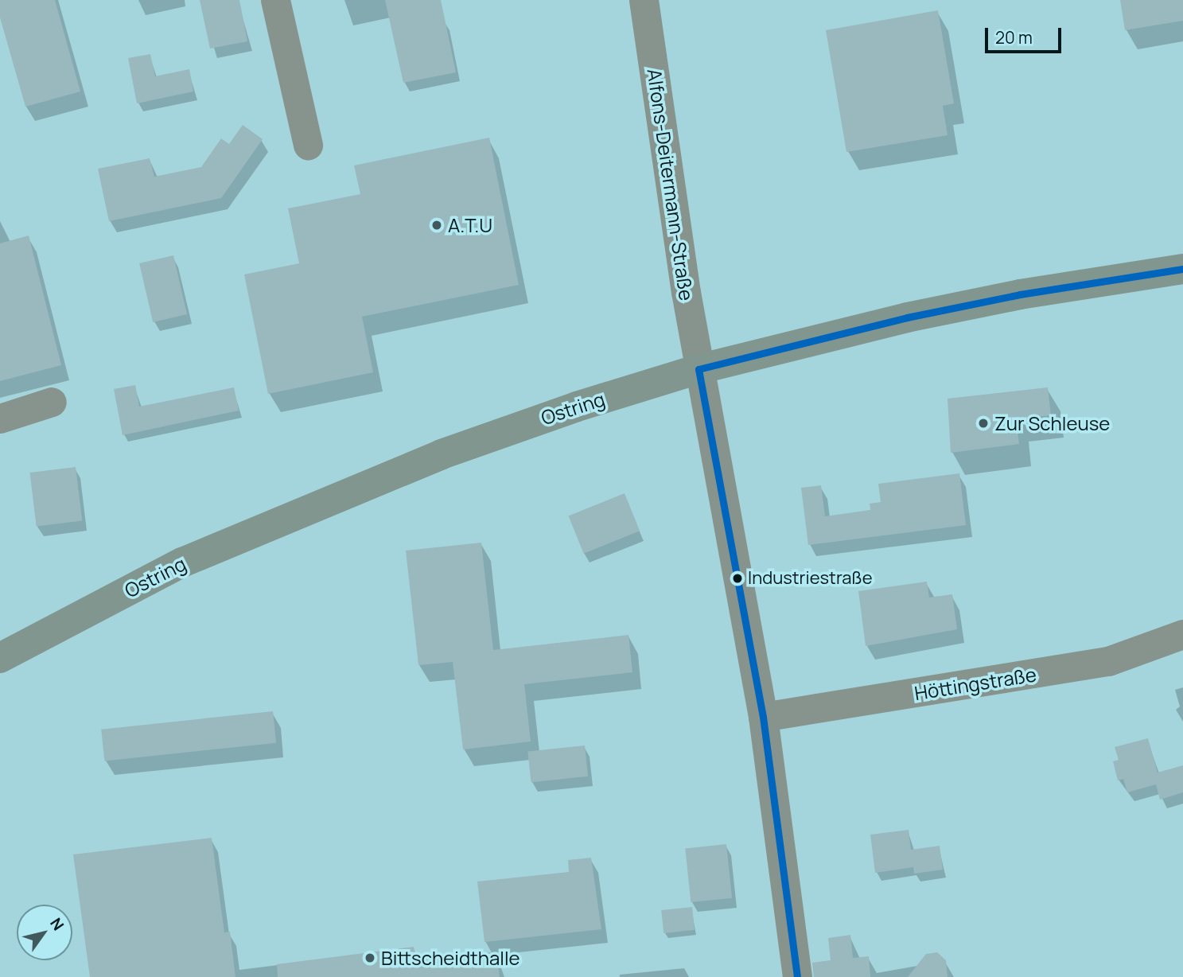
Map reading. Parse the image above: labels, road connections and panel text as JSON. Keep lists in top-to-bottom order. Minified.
{"streets":{"main road":["Ostring"],"street":["Alfons-Deitermann-Straße","Höttingstraße"]},"crossings":[["Alfons-Deitermann-Straße","Ostring"]],"places":["A.T.U","Zur Schleuse","Industriestraße","Bittscheidthalle"],"scale_bar":"20 m","north":"top right"}
